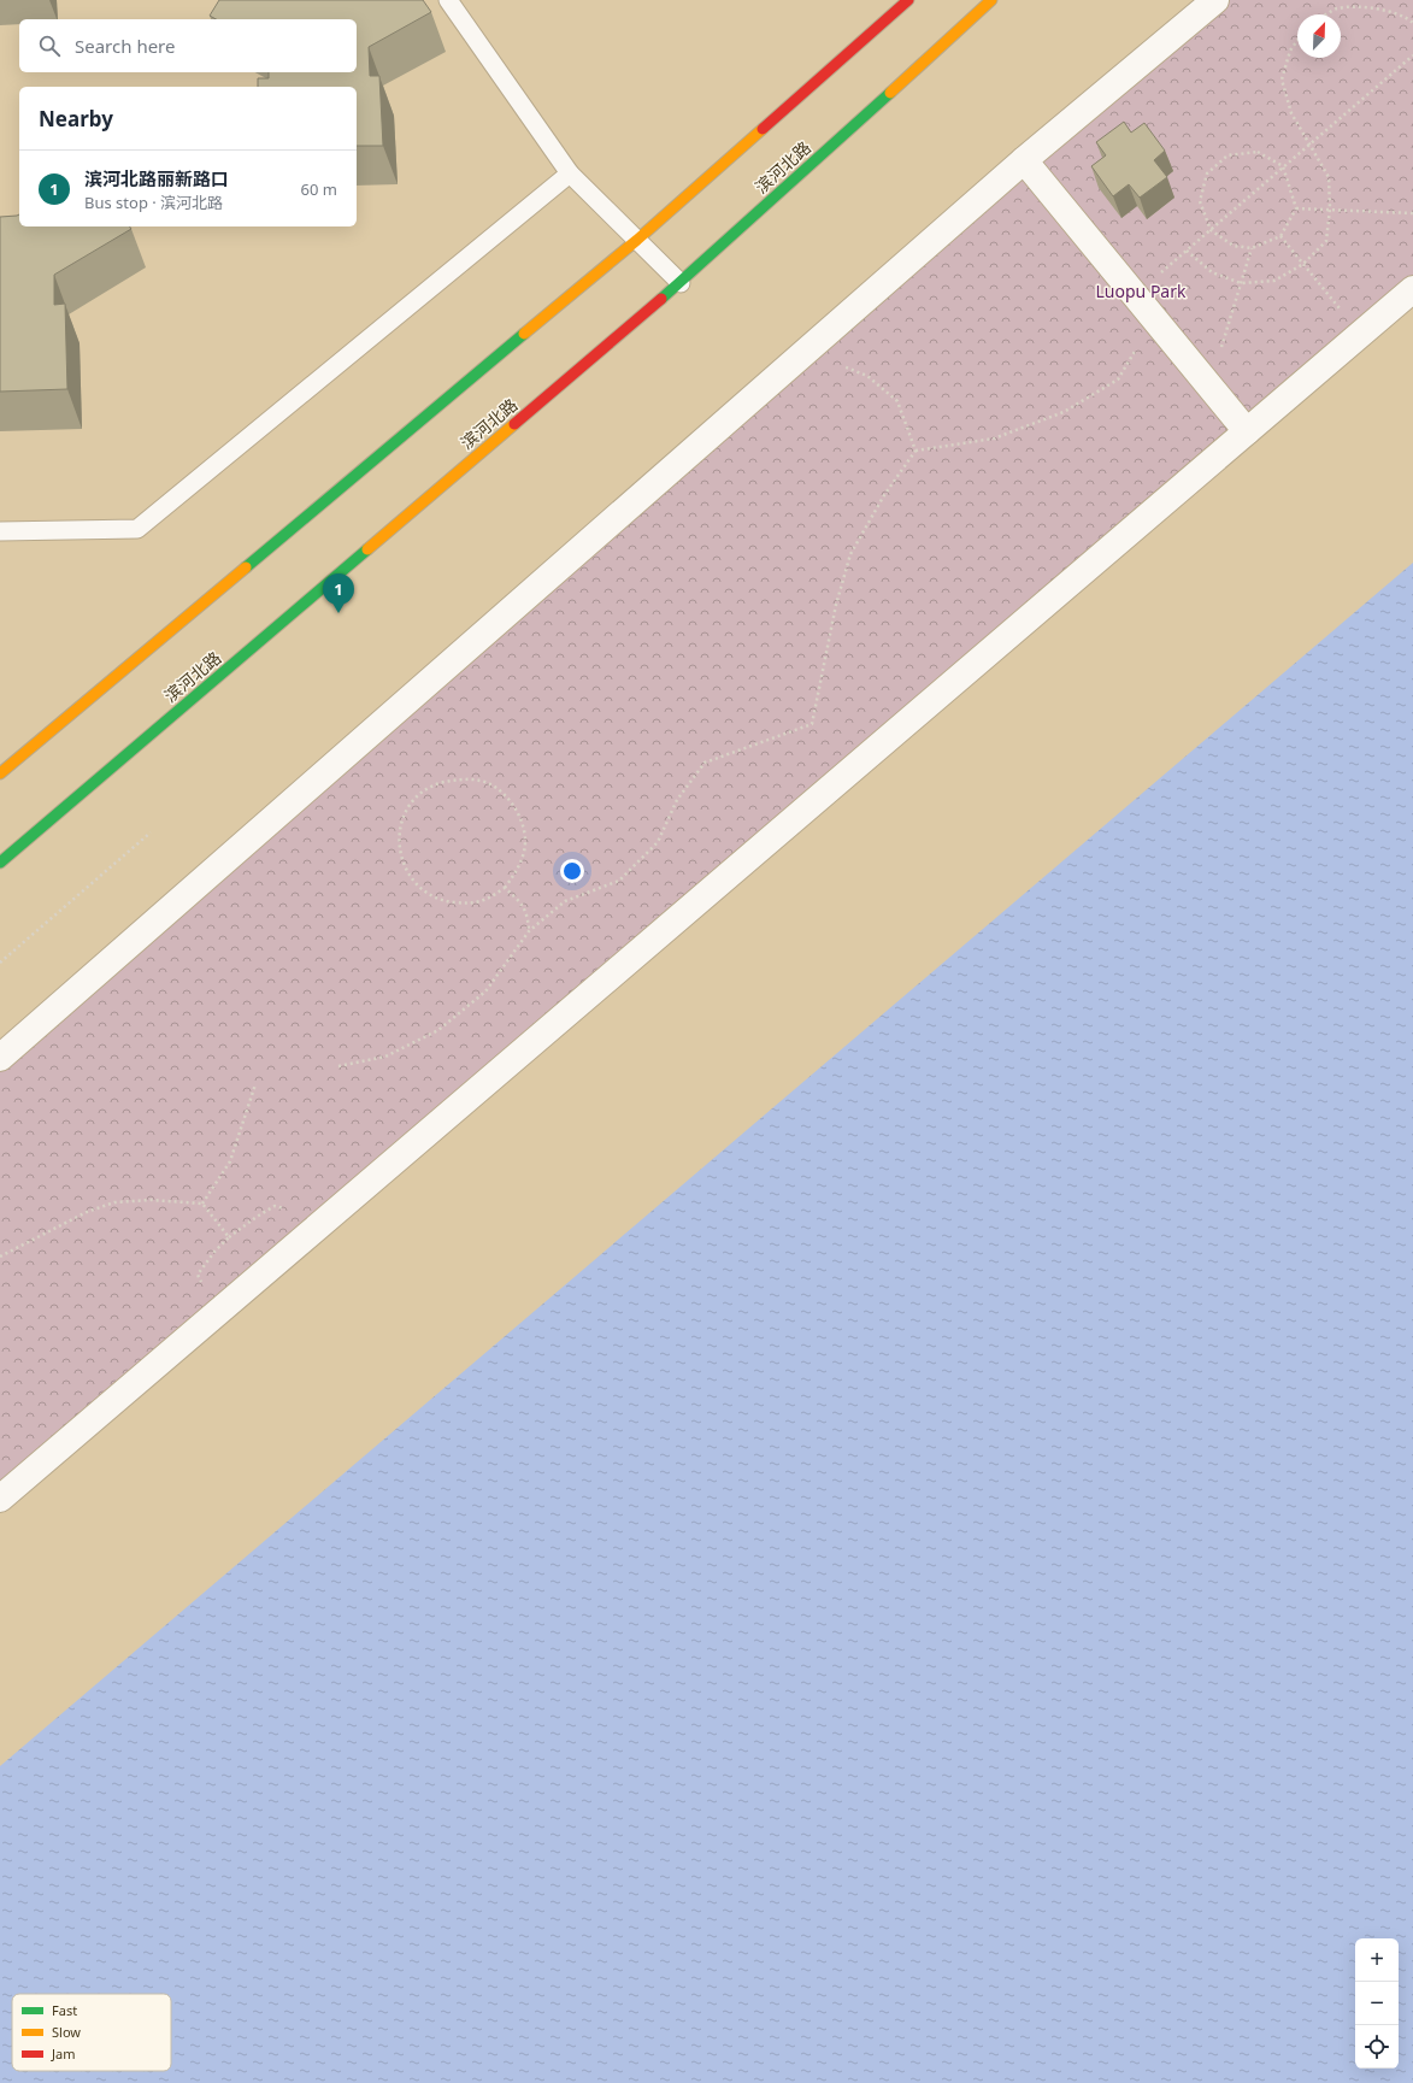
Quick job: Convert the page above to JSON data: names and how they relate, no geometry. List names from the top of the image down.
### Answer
{
  "streets": {
    "main road": ["滨河北路"]
  },
  "parks": ["Luopu Park"],
  "legend": ["Fast", "Slow", "Jam"],
  "north": "top right",
  "page": {
    "search": "Search here",
    "heading": "Nearby",
    "list": [
      {
        "mark": "1",
        "name": "滨河北路丽新路口",
        "note": "Bus stop · 滨河北路",
        "value": "60 m"
      }
    ],
    "pins": "1",
    "map_buttons": ["+", "−"]
  }
}
